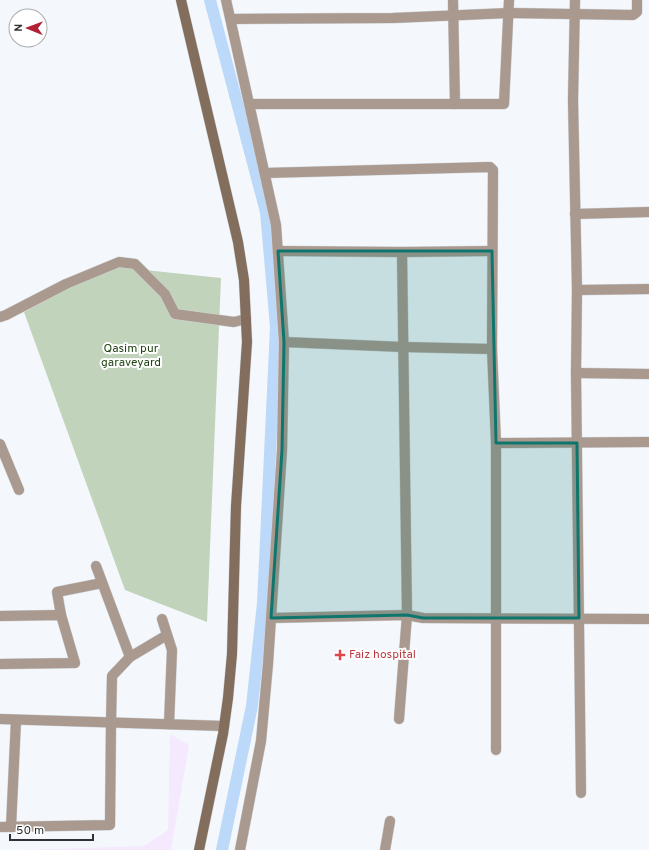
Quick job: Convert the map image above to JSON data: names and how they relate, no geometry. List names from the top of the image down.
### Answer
{
  "parks": ["Qasim pur garaveyard"],
  "places": {
    "health": ["Faiz hospital"]
  },
  "scale_bar": "50 m",
  "north": "left"
}
